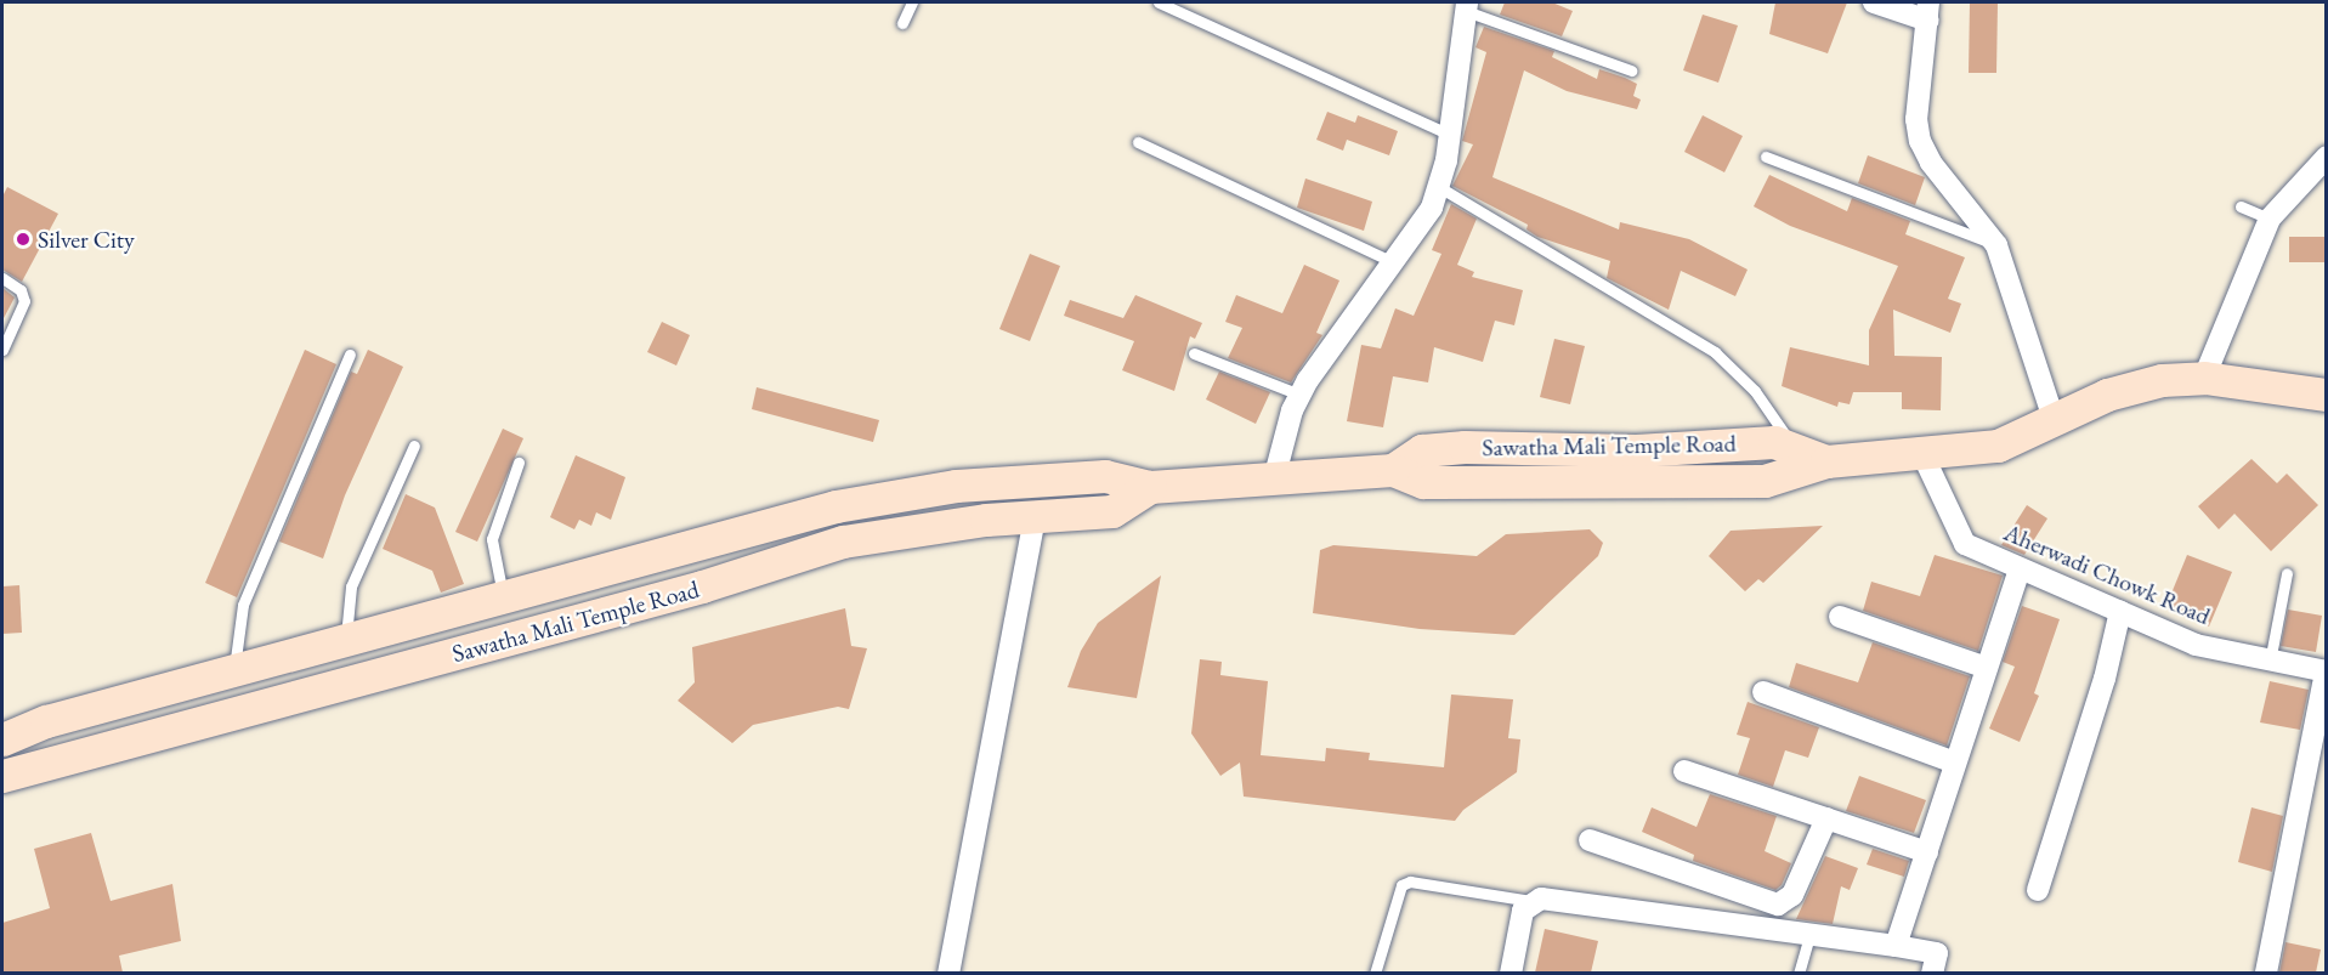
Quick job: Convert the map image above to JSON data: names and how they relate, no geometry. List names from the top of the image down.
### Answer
{
  "streets": {
    "street": ["Sawatha Mali Temple Road", "Aherwadi Chowk Road"]
  },
  "crossings": [
    ["Sawatha Mali Temple Road", "Aherwadi Chowk Road"]
  ],
  "places": ["Silver City"]
}
